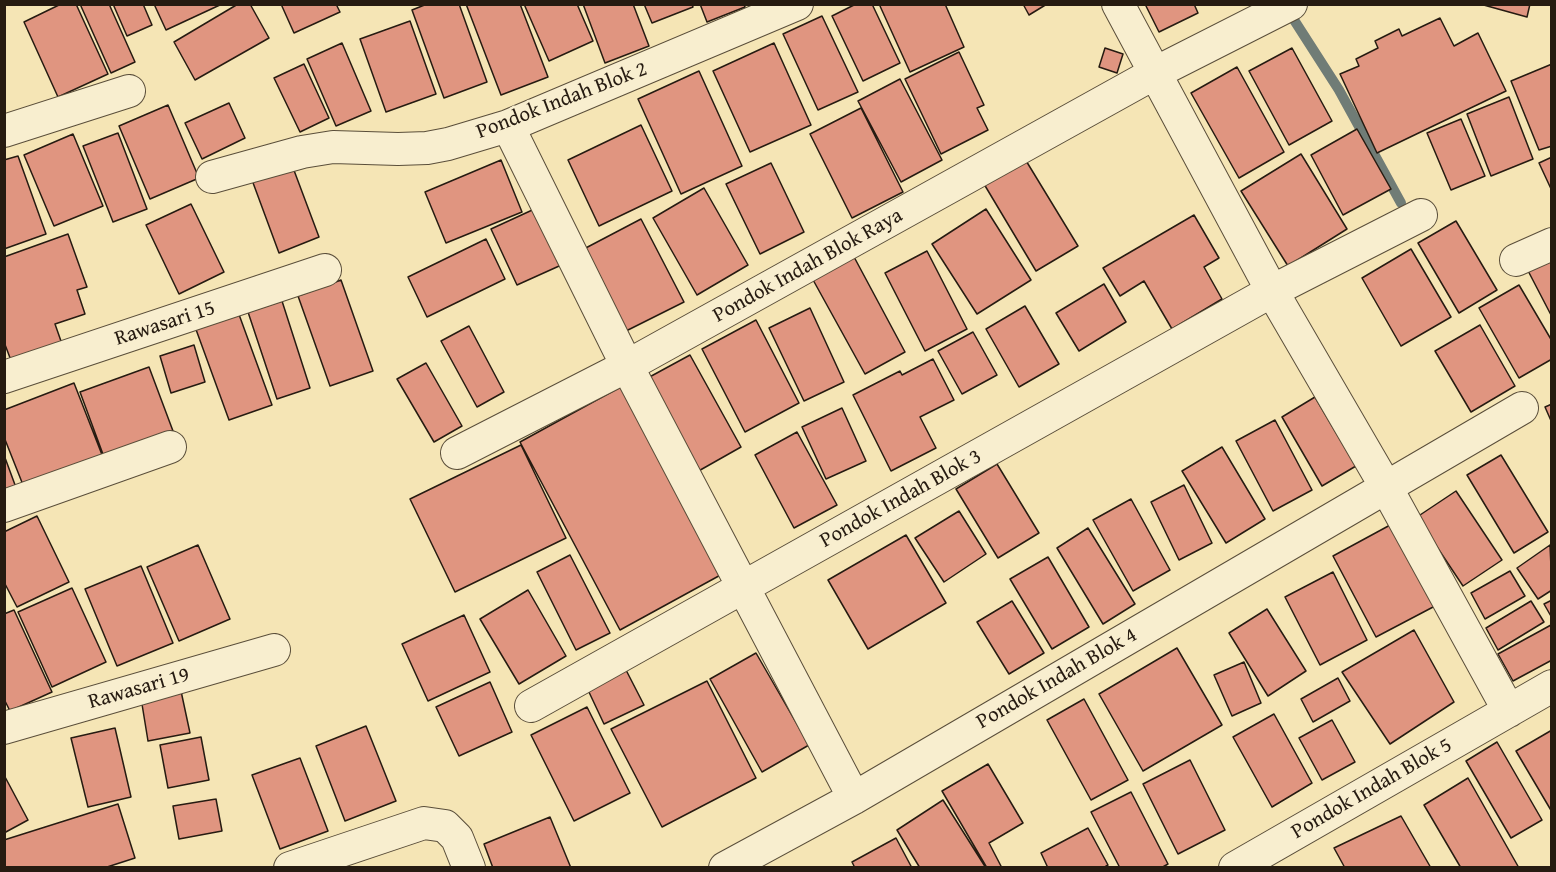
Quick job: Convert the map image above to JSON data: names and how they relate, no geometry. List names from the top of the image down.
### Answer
{
  "streets": {
    "street": [
      "Pondok Indah Blok 2",
      "Pondok Indah Blok Raya",
      "Rawasari 15",
      "Pondok Indah Blok 3",
      "Pondok Indah Blok 4",
      "Rawasari 19",
      "Pondok Indah Blok 5"
    ]
  }
}
